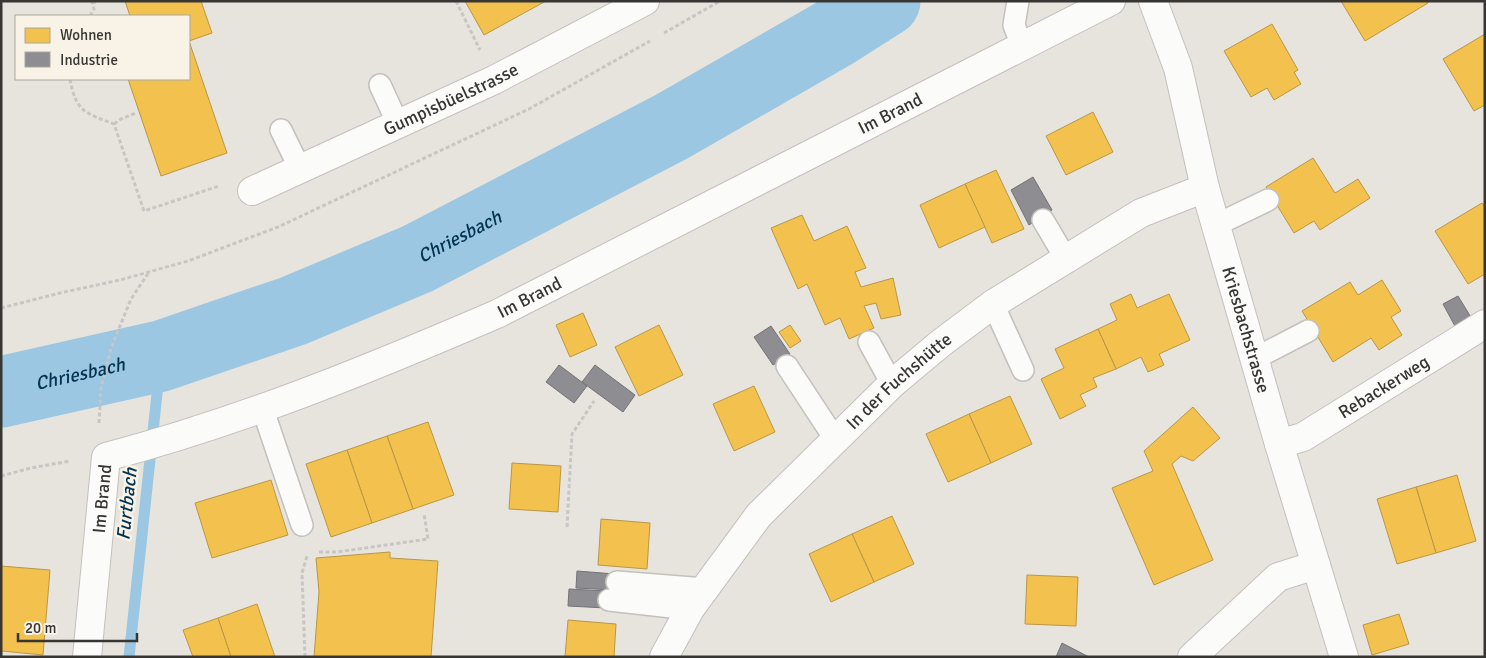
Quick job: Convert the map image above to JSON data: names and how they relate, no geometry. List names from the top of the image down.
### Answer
{
  "streets": {
    "street": [
      "Gumpisbüelstrasse",
      "Im Brand",
      "Kriesbachstrasse",
      "In der Fuchshütte",
      "Rebackerweg"
    ]
  },
  "crossings": [
    ["Kriesbachstrasse", "In der Fuchshütte"],
    ["Kriesbachstrasse", "Rebackerweg"]
  ],
  "water": ["Chriesbach", "Furtbach"],
  "legend": ["Wohnen", "Industrie"],
  "scale_bar": "20 m"
}
